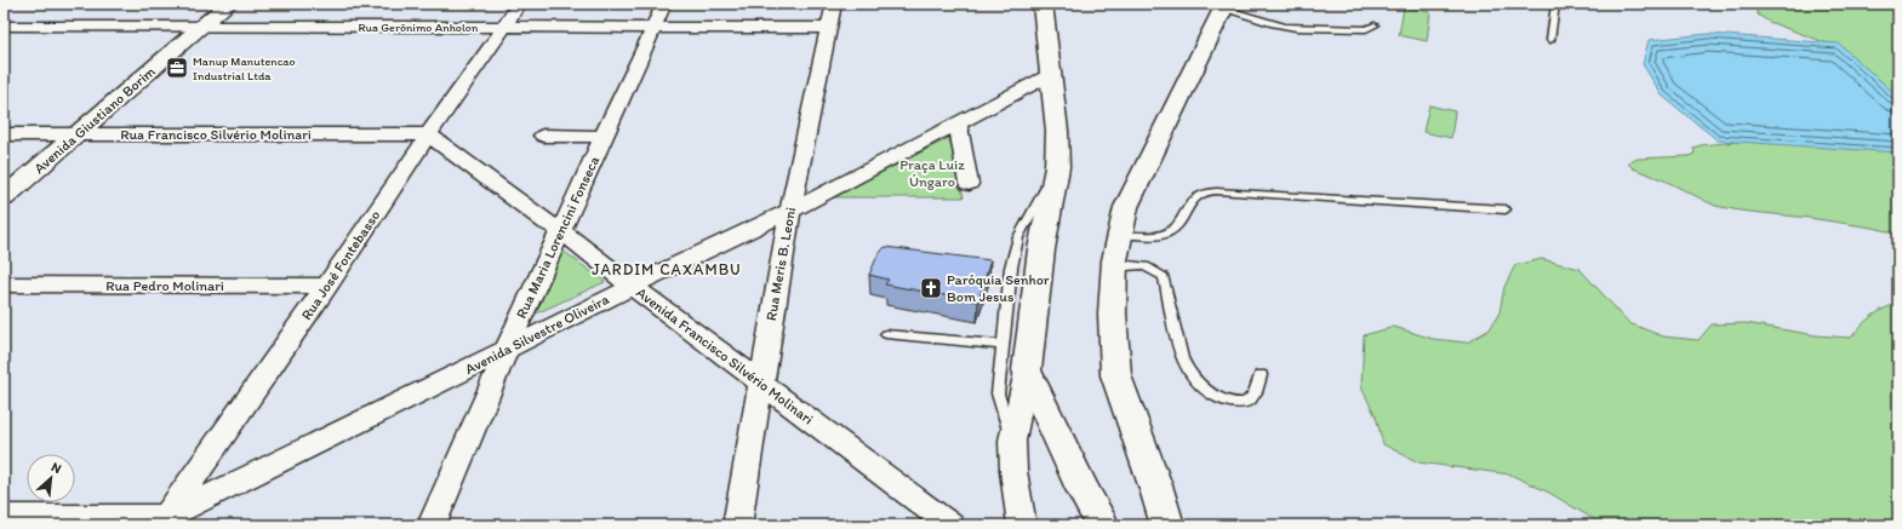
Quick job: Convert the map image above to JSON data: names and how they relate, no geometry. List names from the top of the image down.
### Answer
{
  "streets": {
    "main road": ["Avenida Giustiano Borim"],
    "street": [
      "Rua Gerônimo Anholon",
      "Rua Francisco Silvério Molinari",
      "Rua Maria Lorencini Fonseca",
      "Rua Meris B. Leoni",
      "Rua José Fontebasso",
      "Rua Pedro Molinari",
      "Avenida Silvestre Oliveira",
      "Avenida Francisco Silvério Molinari"
    ]
  },
  "crossings": [
    ["Rua Gerônimo Anholon", "Avenida Giustiano Borim"],
    ["Rua Gerônimo Anholon", "Rua Maria Lorencini Fonseca"],
    ["Rua Gerônimo Anholon", "Rua Meris B. Leoni"],
    ["Rua Gerônimo Anholon", "Rua José Fontebasso"],
    ["Avenida Giustiano Borim", "Rua Francisco Silvério Molinari"],
    ["Rua Francisco Silvério Molinari", "Rua José Fontebasso"],
    ["Rua Francisco Silvério Molinari", "Avenida Francisco Silvério Molinari"],
    ["Rua Maria Lorencini Fonseca", "Avenida Silvestre Oliveira"],
    ["Rua Maria Lorencini Fonseca", "Avenida Francisco Silvério Molinari"],
    ["Rua Meris B. Leoni", "Avenida Silvestre Oliveira"],
    ["Rua Meris B. Leoni", "Avenida Francisco Silvério Molinari"],
    ["Rua José Fontebasso", "Rua Pedro Molinari"],
    ["Rua José Fontebasso", "Avenida Silvestre Oliveira"],
    ["Rua José Fontebasso", "Avenida Francisco Silvério Molinari"],
    ["Avenida Silvestre Oliveira", "Avenida Francisco Silvério Molinari"]
  ],
  "districts": ["JARDIM CAXAMBU"],
  "parks": ["Praça Luiz Úngaro"],
  "places": {
    "office": ["Manup Manutencao Industrial Ltda"],
    "church": ["Paróquia Senhor Bom Jesus"]
  },
  "north": "top right"
}
